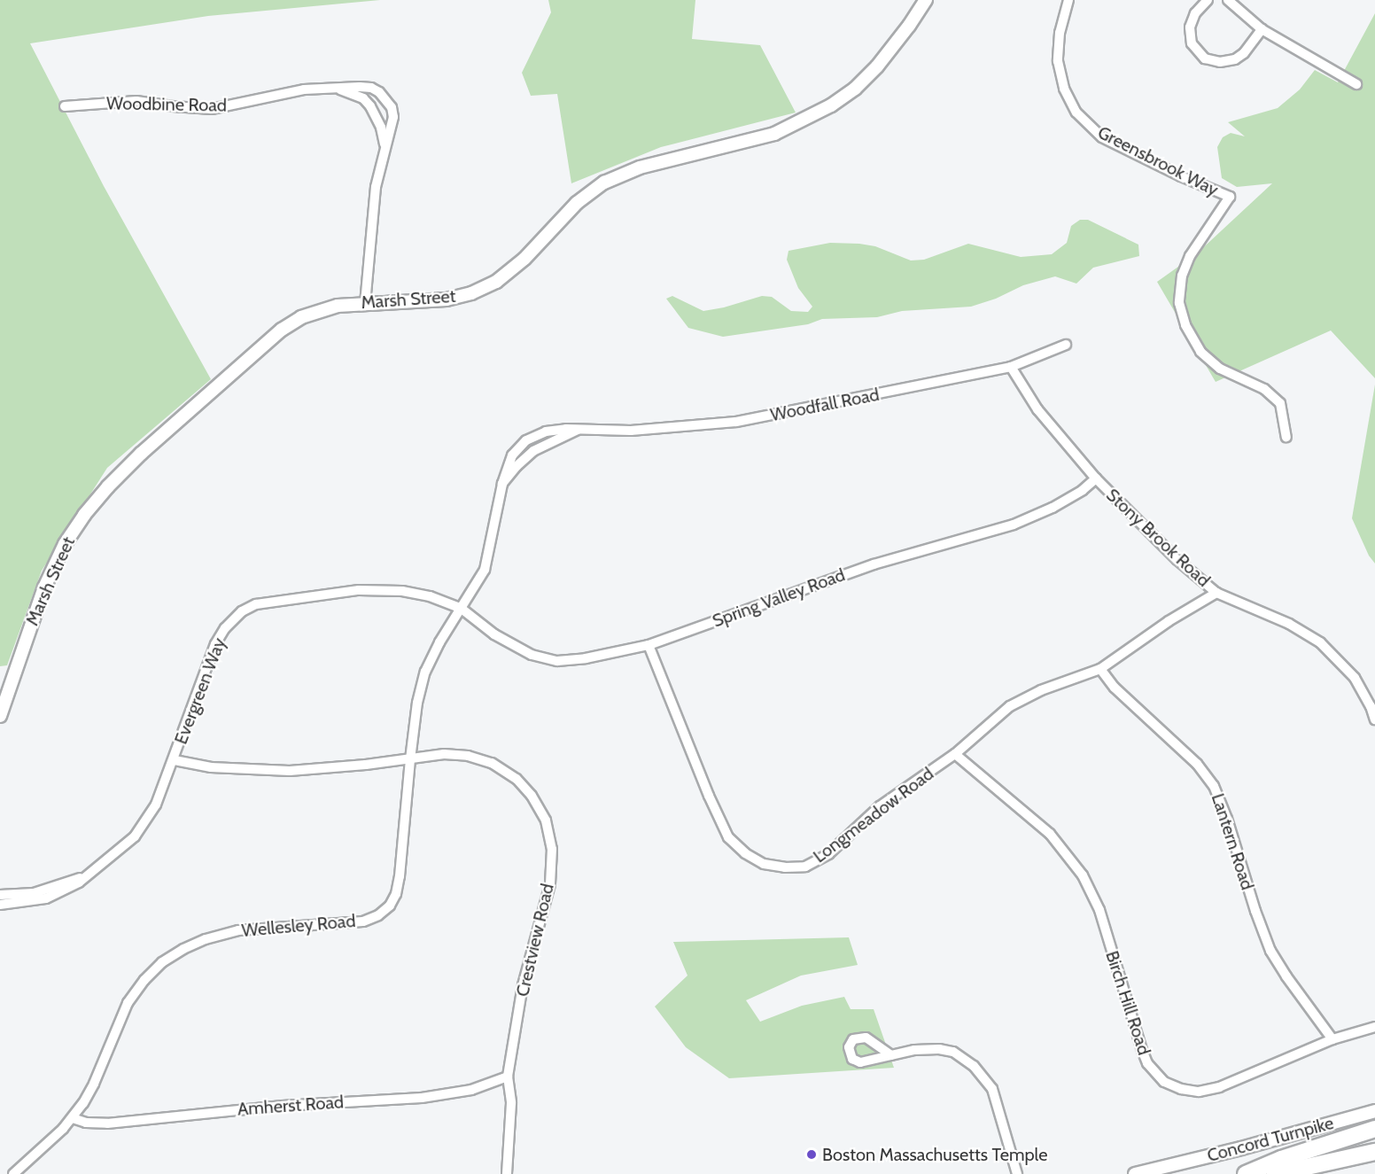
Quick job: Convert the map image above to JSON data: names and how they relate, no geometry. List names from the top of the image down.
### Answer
{
  "streets": {
    "highway": ["Concord Turnpike"],
    "street": [
      "Woodbine Road",
      "Greensbrook Way",
      "Marsh Street",
      "Woodfall Road",
      "Stony Brook Road",
      "Spring Valley Road",
      "Evergreen Way",
      "Longmeadow Road",
      "Lantern Road",
      "Wellesley Road",
      "Crestview Road",
      "Birch Hill Road",
      "Amherst Road"
    ]
  },
  "crossings": [
    ["Woodbine Road", "Marsh Street"],
    ["Woodfall Road", "Stony Brook Road"],
    ["Woodfall Road", "Spring Valley Road"],
    ["Woodfall Road", "Evergreen Way"],
    ["Woodfall Road", "Wellesley Road"],
    ["Stony Brook Road", "Spring Valley Road"],
    ["Stony Brook Road", "Longmeadow Road"],
    ["Spring Valley Road", "Evergreen Way"],
    ["Spring Valley Road", "Longmeadow Road"],
    ["Spring Valley Road", "Wellesley Road"],
    ["Evergreen Way", "Wellesley Road"],
    ["Evergreen Way", "Crestview Road"],
    ["Longmeadow Road", "Lantern Road"],
    ["Longmeadow Road", "Birch Hill Road"],
    ["Lantern Road", "Birch Hill Road"],
    ["Wellesley Road", "Crestview Road"],
    ["Wellesley Road", "Amherst Road"],
    ["Crestview Road", "Amherst Road"]
  ],
  "places": ["Boston Massachusetts Temple"]
}
